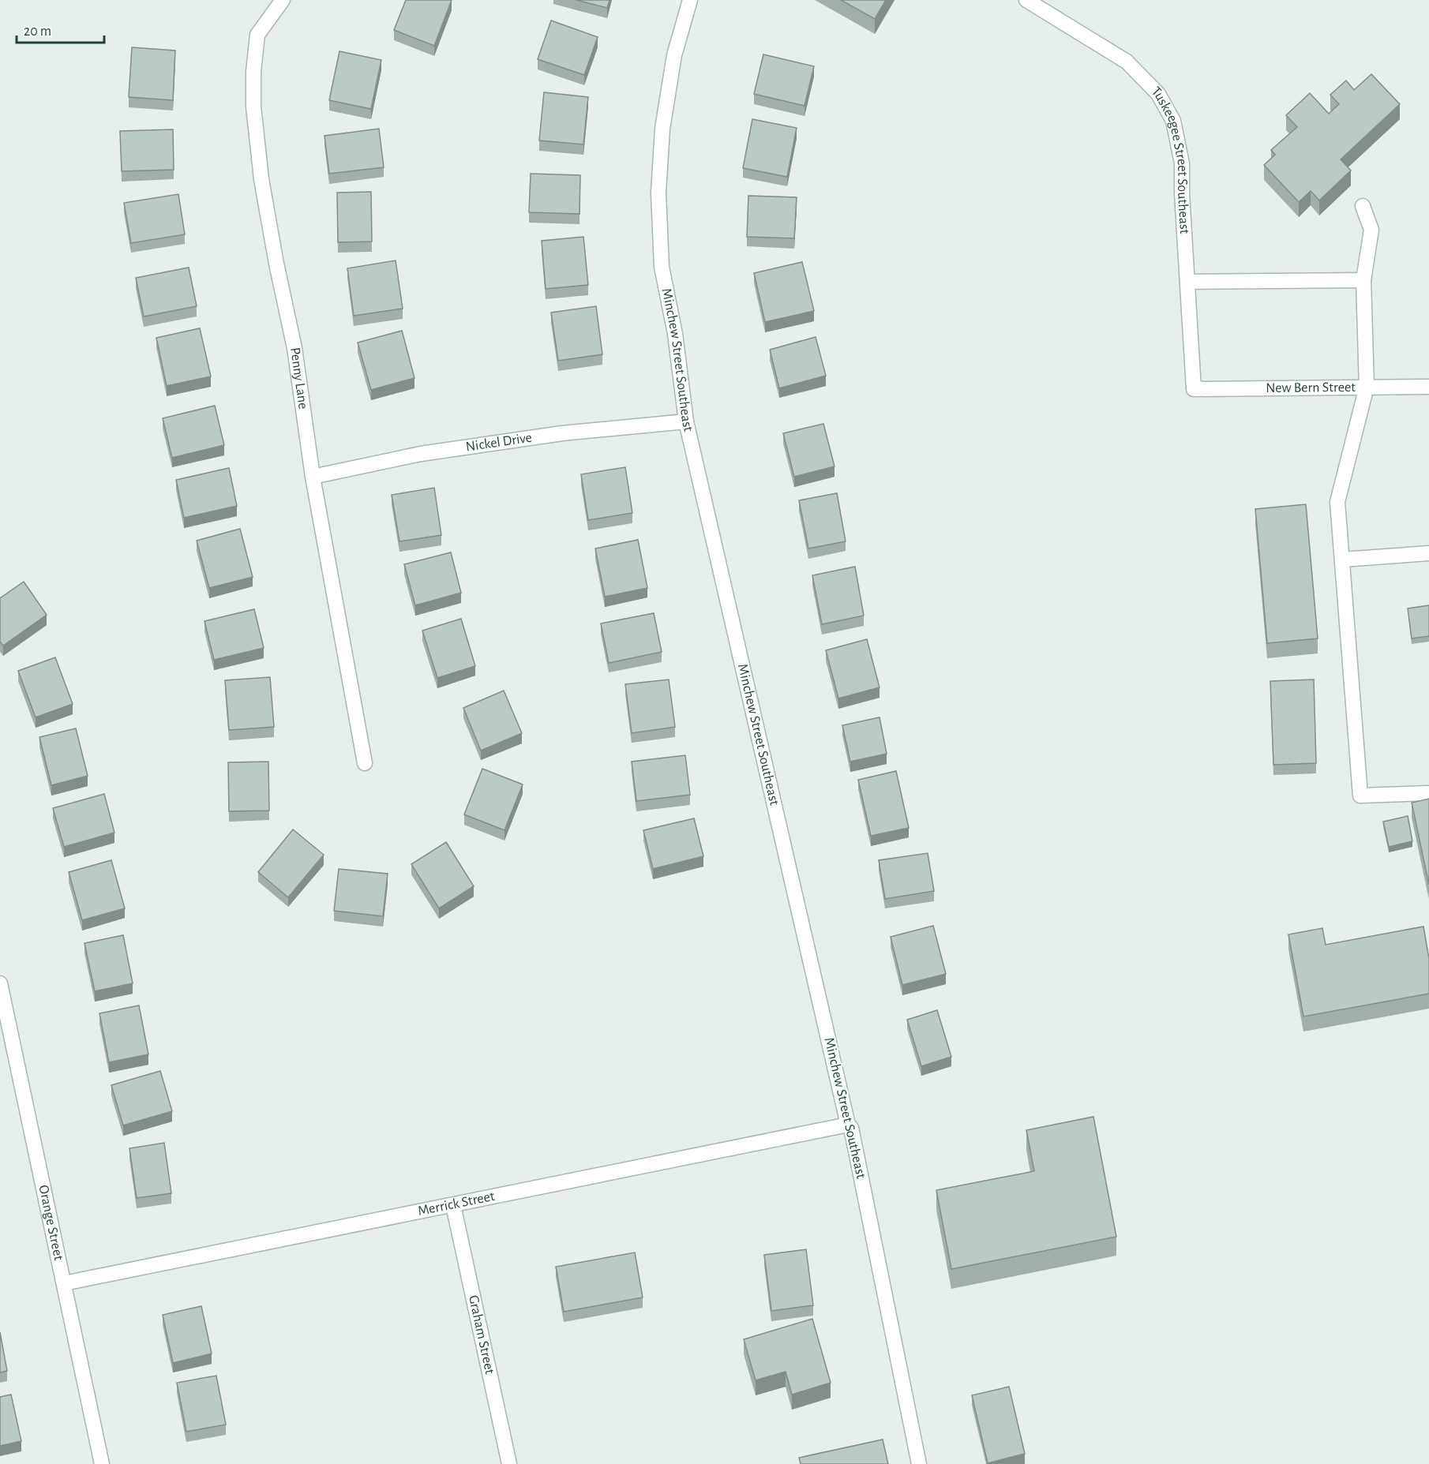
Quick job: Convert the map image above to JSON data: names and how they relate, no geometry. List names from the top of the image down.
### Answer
{
  "streets": {
    "street": [
      "Tuskeegee Street Southeast",
      "Minchew Street Southeast",
      "Penny Lane",
      "New Bern Street",
      "Nickel Drive",
      "Merrick Street",
      "Orange Street",
      "Graham Street"
    ]
  },
  "crossings": [
    ["Tuskeegee Street Southeast", "New Bern Street"],
    ["Minchew Street Southeast", "Nickel Drive"],
    ["Minchew Street Southeast", "Merrick Street"],
    ["Penny Lane", "Nickel Drive"],
    ["Merrick Street", "Orange Street"],
    ["Merrick Street", "Graham Street"]
  ],
  "scale_bar": "20 m"
}
